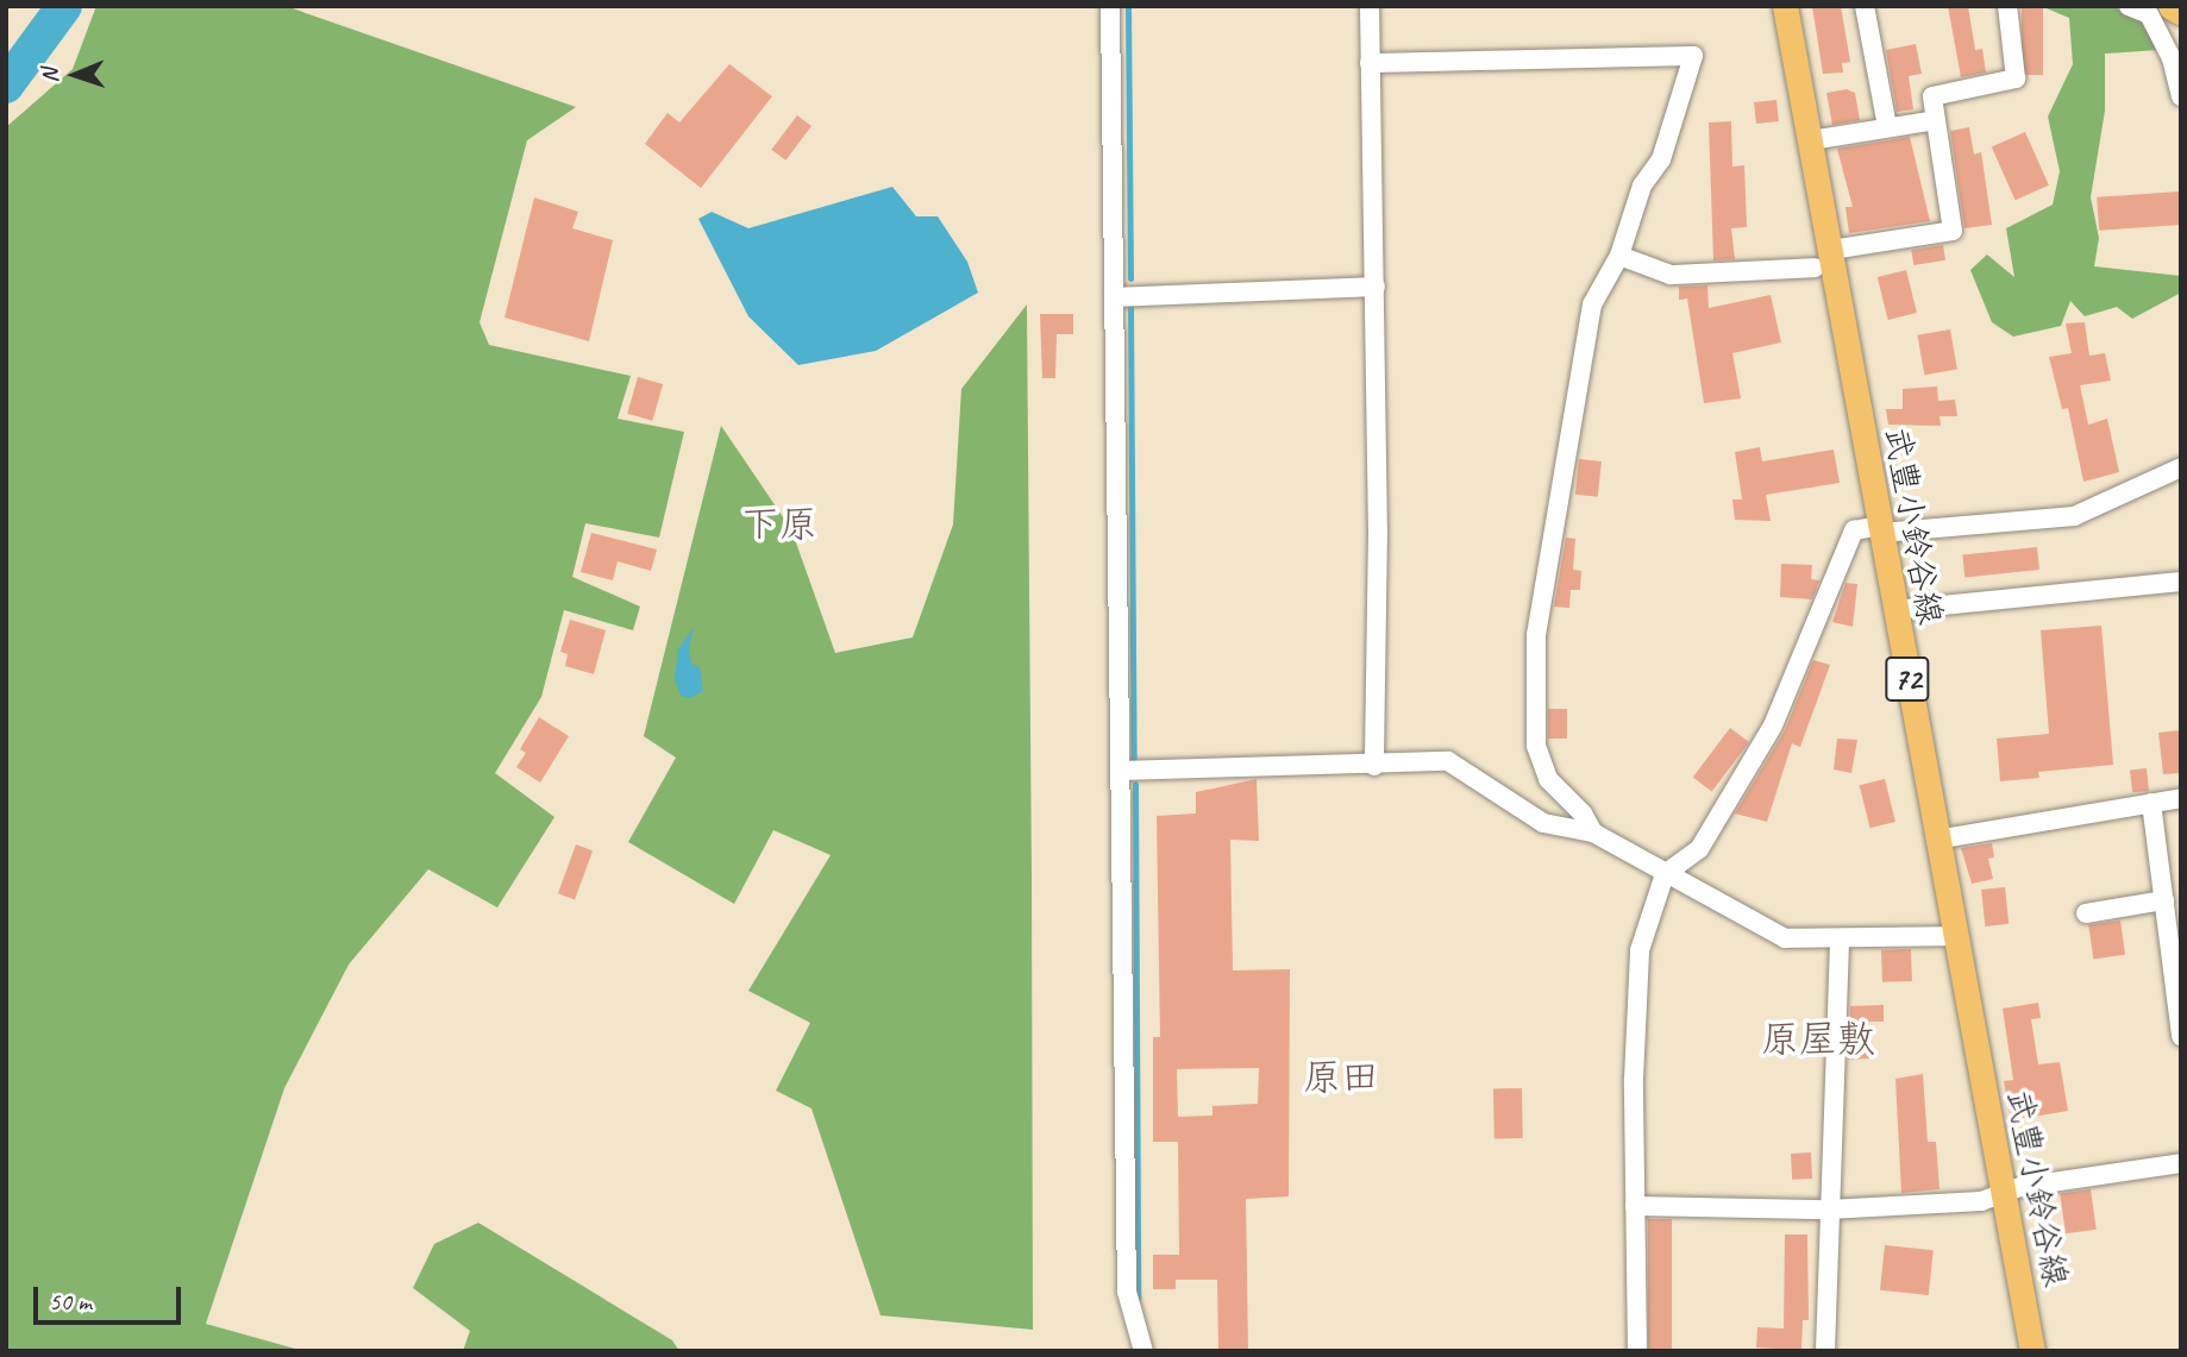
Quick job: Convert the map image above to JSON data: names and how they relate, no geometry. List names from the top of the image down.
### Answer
{
  "streets": {
    "main road": ["武豊小鈴谷線", "72"]
  },
  "districts": ["下原", "原屋敷", "原田"],
  "scale_bar": "50 m",
  "north": "left"
}
